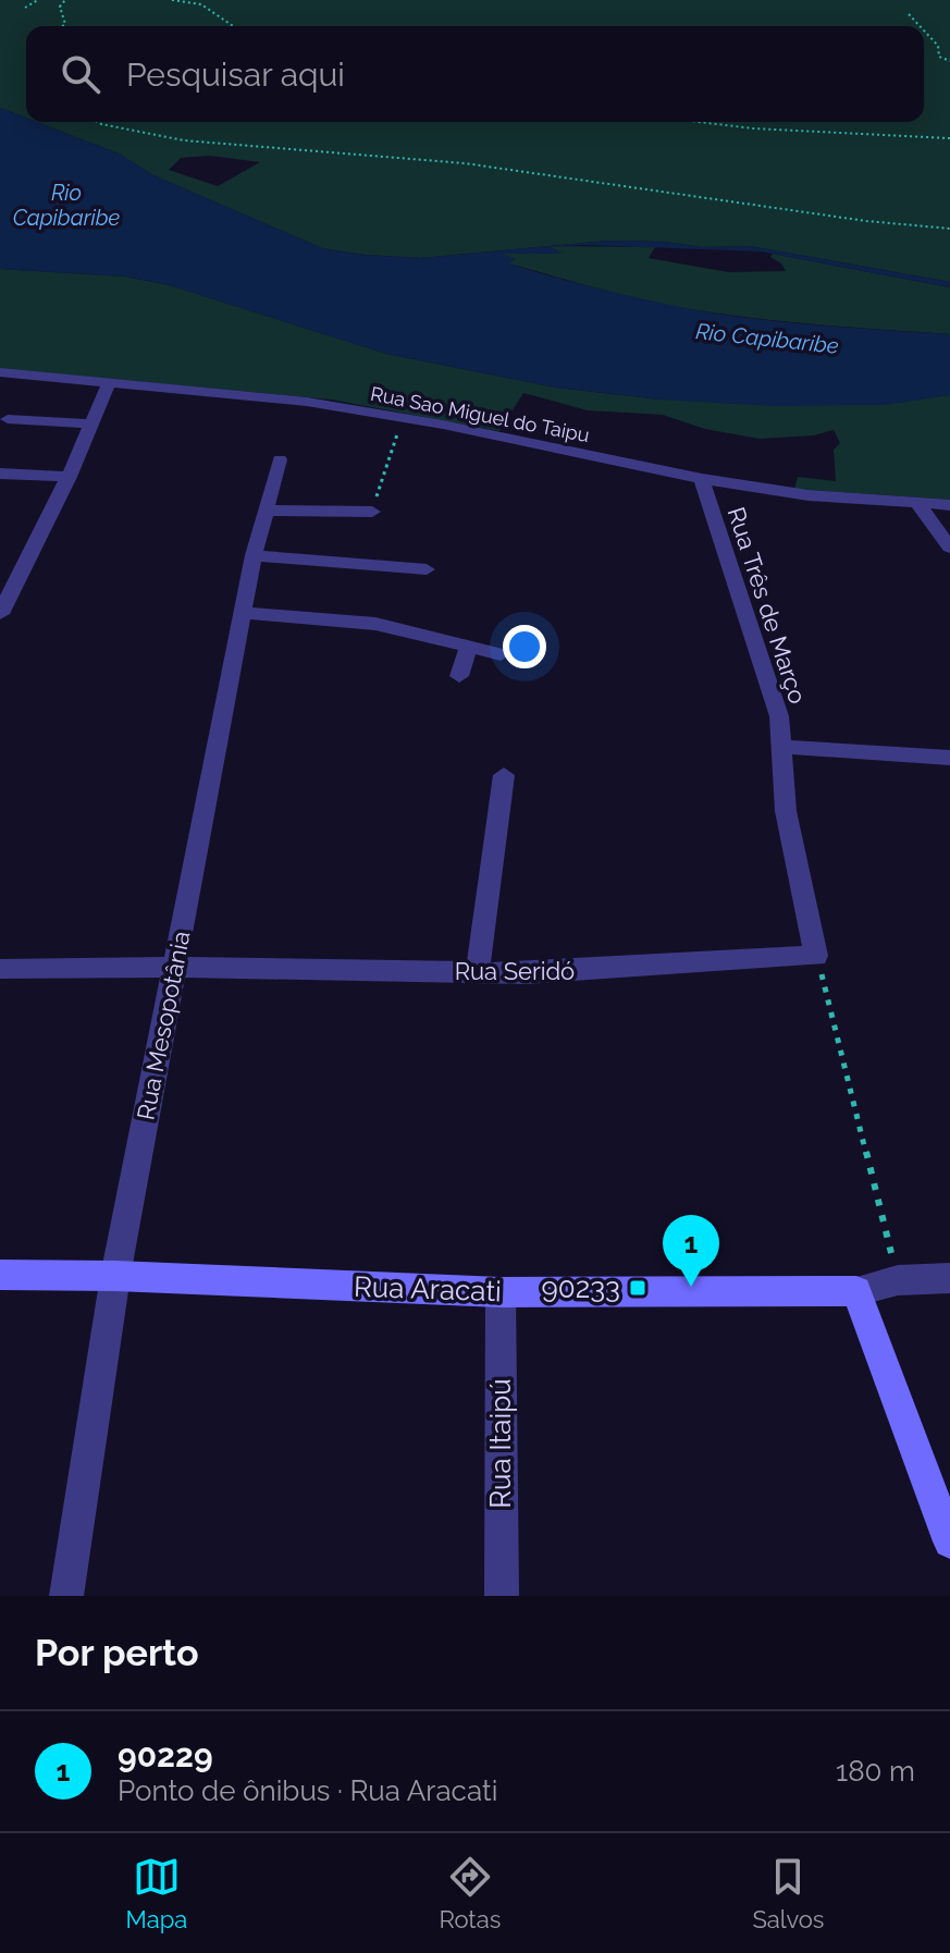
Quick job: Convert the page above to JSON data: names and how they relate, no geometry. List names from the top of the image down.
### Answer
{
  "streets": {
    "street": [
      "Rua Sao Miguel do Taipu",
      "Rua Três de Março",
      "Rua Seridó",
      "Rua Mesopotânia",
      "Rua Aracati",
      "Rua Itaipú"
    ]
  },
  "crossings": [
    ["Rua Sao Miguel do Taipu", "Rua Três de Março"],
    ["Rua Seridó", "Rua Mesopotânia"],
    ["Rua Mesopotânia", "Rua Aracati"],
    ["Rua Aracati", "Rua Itaipú"]
  ],
  "water": ["Rio Capibaribe"],
  "places": {
    "transit": ["90233"]
  },
  "page": {
    "search": "Pesquisar aqui",
    "pins": "1",
    "heading": "Por perto",
    "list": [
      {
        "mark": "1",
        "name": "90229",
        "note": "Ponto de ônibus · Rua Aracati",
        "value": "180 m"
      }
    ],
    "nav": ["Mapa", "Rotas", "Salvos"]
  }
}
